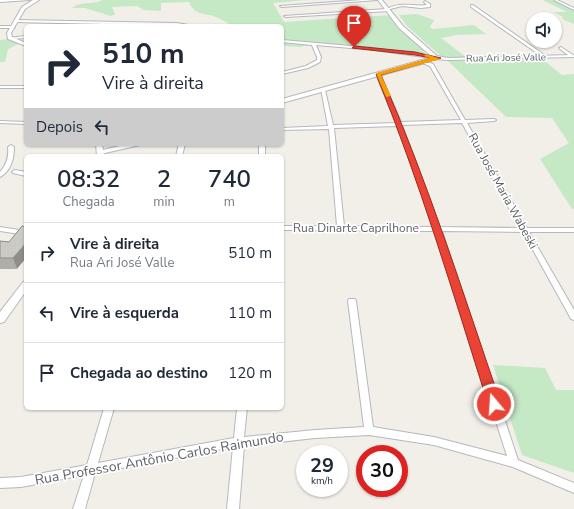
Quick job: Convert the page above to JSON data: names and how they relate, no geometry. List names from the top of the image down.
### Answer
{
  "streets": {
    "street": [
      "Rua Ari José Valle",
      "Rua José Maria Wabeski",
      "Rua Dinarte Caprilhone",
      "Rua Professor Antônio Carlos Raimundo"
    ]
  },
  "crossings": [
    ["Rua Ari José Valle", "Rua José Maria Wabeski"],
    ["Rua José Maria Wabeski", "Rua Dinarte Caprilhone"]
  ],
  "page": {
    "turn": ["510 m", "Vire à direita"],
    "then": "Depois",
    "eta": [
      "08:32",
      "Chegada",
      "2",
      "min",
      "740",
      "m"
    ],
    "list": [
      {
        "name": "Vire à direita",
        "note": "Rua Ari José Valle",
        "value": "510 m"
      },
      {
        "name": "Vire à esquerda",
        "value": "110 m"
      },
      {
        "name": "Chegada ao destino",
        "value": "120 m"
      }
    ],
    "speed": "29 km/h",
    "limit": "30"
  }
}
